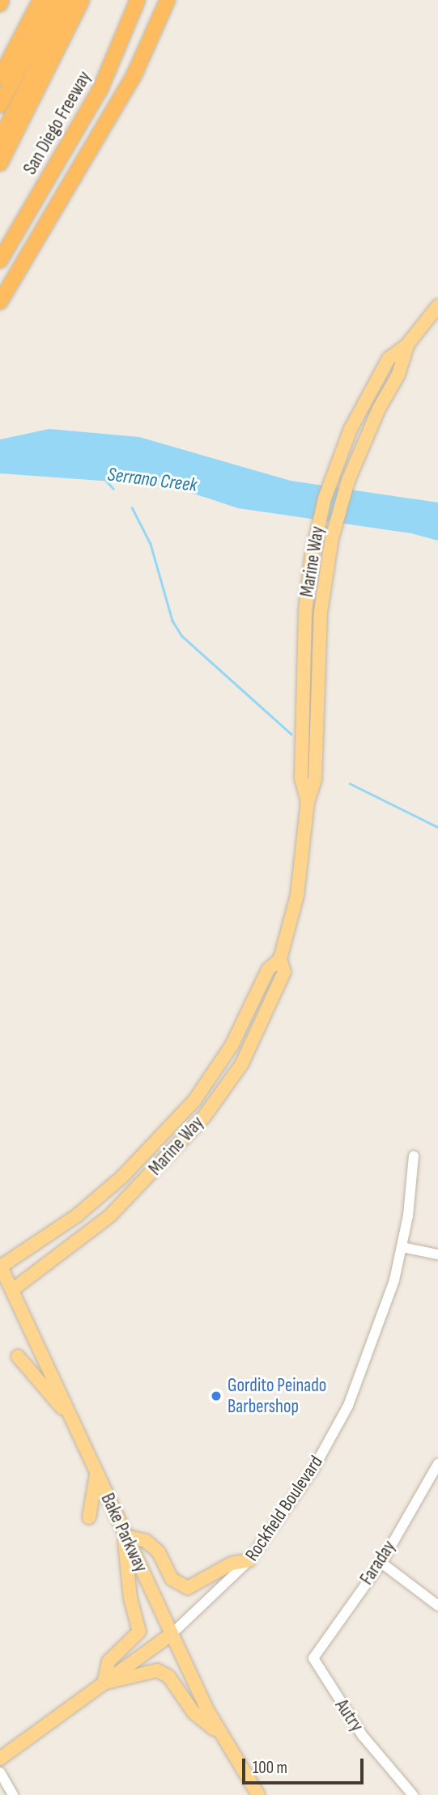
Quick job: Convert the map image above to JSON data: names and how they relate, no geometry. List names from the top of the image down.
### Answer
{
  "streets": {
    "highway": ["San Diego Freeway"],
    "main road": ["Marine Way", "Rockfield Boulevard", "Bake Parkway"],
    "street": ["Faraday", "Autry"]
  },
  "crossings": [
    ["Marine Way", "Bake Parkway"],
    ["Rockfield Boulevard", "Bake Parkway"],
    ["Faraday", "Autry"]
  ],
  "water": ["Serrano Creek"],
  "places": ["Gordito Peinado Barbershop"],
  "scale_bar": "100 m"
}
